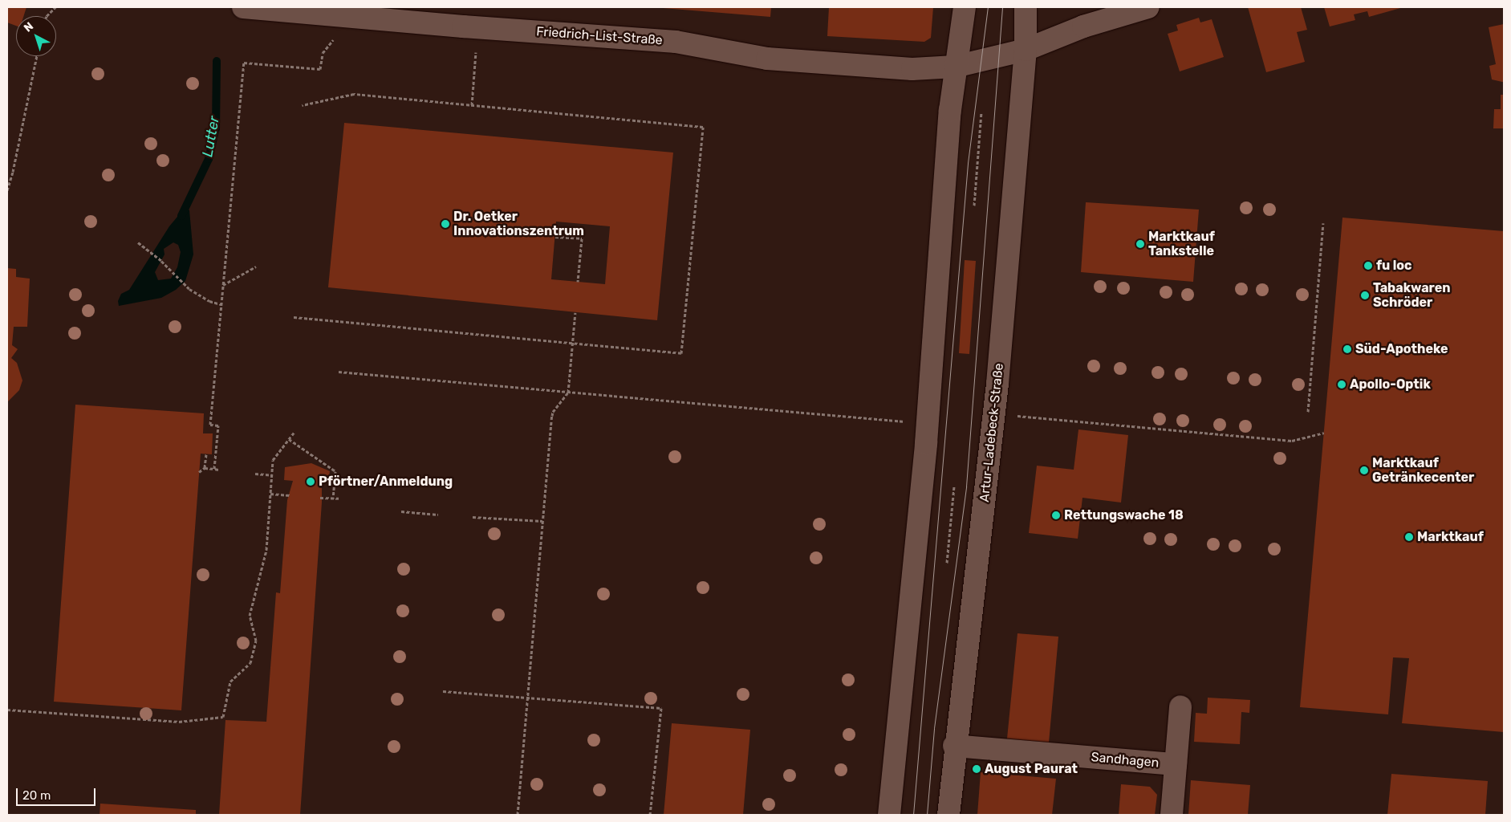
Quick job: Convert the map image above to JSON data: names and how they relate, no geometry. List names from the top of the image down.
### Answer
{
  "streets": {
    "street": ["Friedrich-List-Straße", "Artur-Ladebeck-Straße", "Sandhagen"]
  },
  "crossings": [
    ["Artur-Ladebeck-Straße", "Sandhagen"]
  ],
  "water": ["Lutter"],
  "places": [
    "Dr. Oetker Innovationszentrum",
    "Marktkauf Tankstelle",
    "fu loc",
    "Tabakwaren Schröder",
    "Süd-Apotheke",
    "Apollo-Optik",
    "Marktkauf Getränkecenter",
    "Pförtner/Anmeldung",
    "Rettungswache 18",
    "Marktkauf",
    "August Paurat"
  ],
  "scale_bar": "20 m",
  "north": "top left"
}
